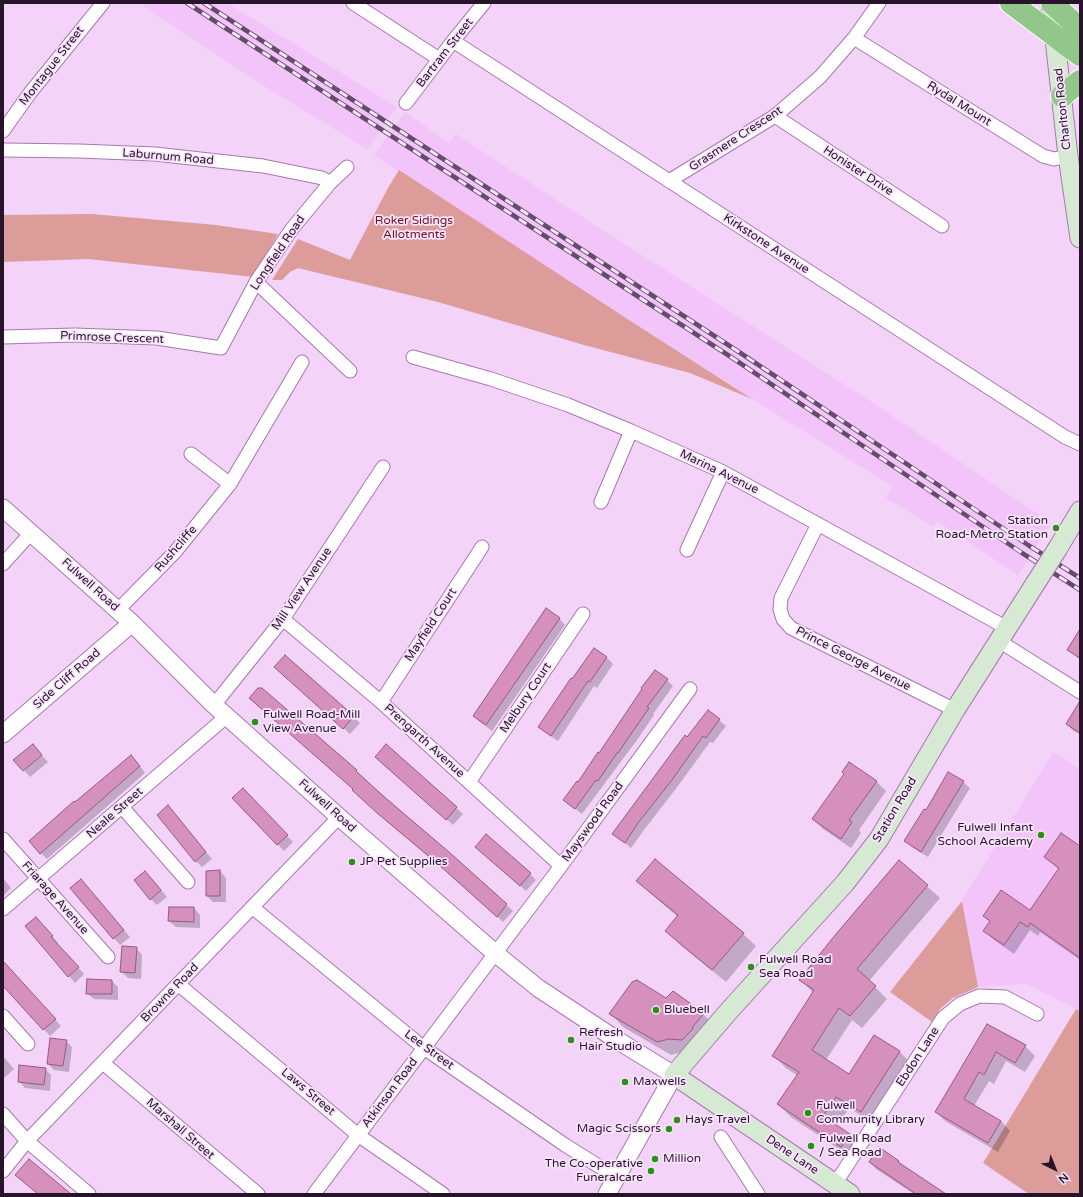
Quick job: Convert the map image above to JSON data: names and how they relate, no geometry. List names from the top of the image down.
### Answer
{
  "streets": {
    "main road": ["Charlton Road", "Station Road", "Dene Lane"],
    "street": [
      "Bartram Street",
      "Montague Street",
      "Rydal Mount",
      "Grasmere Crescent",
      "Laburnum Road",
      "Honister Drive",
      "Kirkstone Avenue",
      "Longfield Road",
      "Primrose Crescent",
      "Marina Avenue",
      "Rushcliffe",
      "Fulwell Road",
      "Mill View Avenue",
      "Mayfield Court",
      "Prince George Avenue",
      "Side Cliff Road",
      "Melbury Court",
      "Prengarth Avenue",
      "Neale Street",
      "Mayswood Road",
      "Friarage Avenue",
      "Browne Road",
      "Lee Street",
      "Ebdon Lane",
      "Laws Street",
      "Atkinson Road",
      "Marshall Street"
    ]
  },
  "crossings": [
    ["Bartram Street", "Kirkstone Avenue"],
    ["Rydal Mount", "Charlton Road"],
    ["Rydal Mount", "Grasmere Crescent"],
    ["Grasmere Crescent", "Honister Drive"],
    ["Grasmere Crescent", "Kirkstone Avenue"],
    ["Laburnum Road", "Longfield Road"],
    ["Longfield Road", "Primrose Crescent"],
    ["Marina Avenue", "Prince George Avenue"],
    ["Marina Avenue", "Station Road"],
    ["Rushcliffe", "Fulwell Road"],
    ["Fulwell Road", "Mill View Avenue"],
    ["Fulwell Road", "Side Cliff Road"],
    ["Fulwell Road", "Station Road"],
    ["Fulwell Road", "Neale Street"],
    ["Fulwell Road", "Mayswood Road"],
    ["Fulwell Road", "Browne Road"],
    ["Fulwell Road", "Atkinson Road"],
    ["Fulwell Road", "Dene Lane"],
    ["Mill View Avenue", "Prengarth Avenue"],
    ["Mayfield Court", "Prengarth Avenue"],
    ["Prince George Avenue", "Station Road"],
    ["Melbury Court", "Prengarth Avenue"],
    ["Prengarth Avenue", "Mayswood Road"],
    ["Station Road", "Dene Lane"],
    ["Neale Street", "Friarage Avenue"],
    ["Mayswood Road", "Atkinson Road"],
    ["Browne Road", "Lee Street"],
    ["Browne Road", "Laws Street"],
    ["Browne Road", "Marshall Street"],
    ["Lee Street", "Atkinson Road"],
    ["Ebdon Lane", "Dene Lane"],
    ["Laws Street", "Atkinson Road"]
  ],
  "parks": ["Roker Sidings Allotments"],
  "places": [
    "Station Road-Metro Station",
    "Fulwell Road-Mill View Avenue",
    "Fulwell Infant School Academy",
    "JP Pet Supplies",
    "Fulwell Road Sea Road",
    "Bluebell",
    "Refresh Hair Studio",
    "Maxwells",
    "Fulwell Community Library",
    "Hays Travel",
    "Magic Scissors",
    "Fulwell Road / Sea Road",
    "Million",
    "The Co-operative Funeralcare"
  ],
  "north": "bottom right"
}
